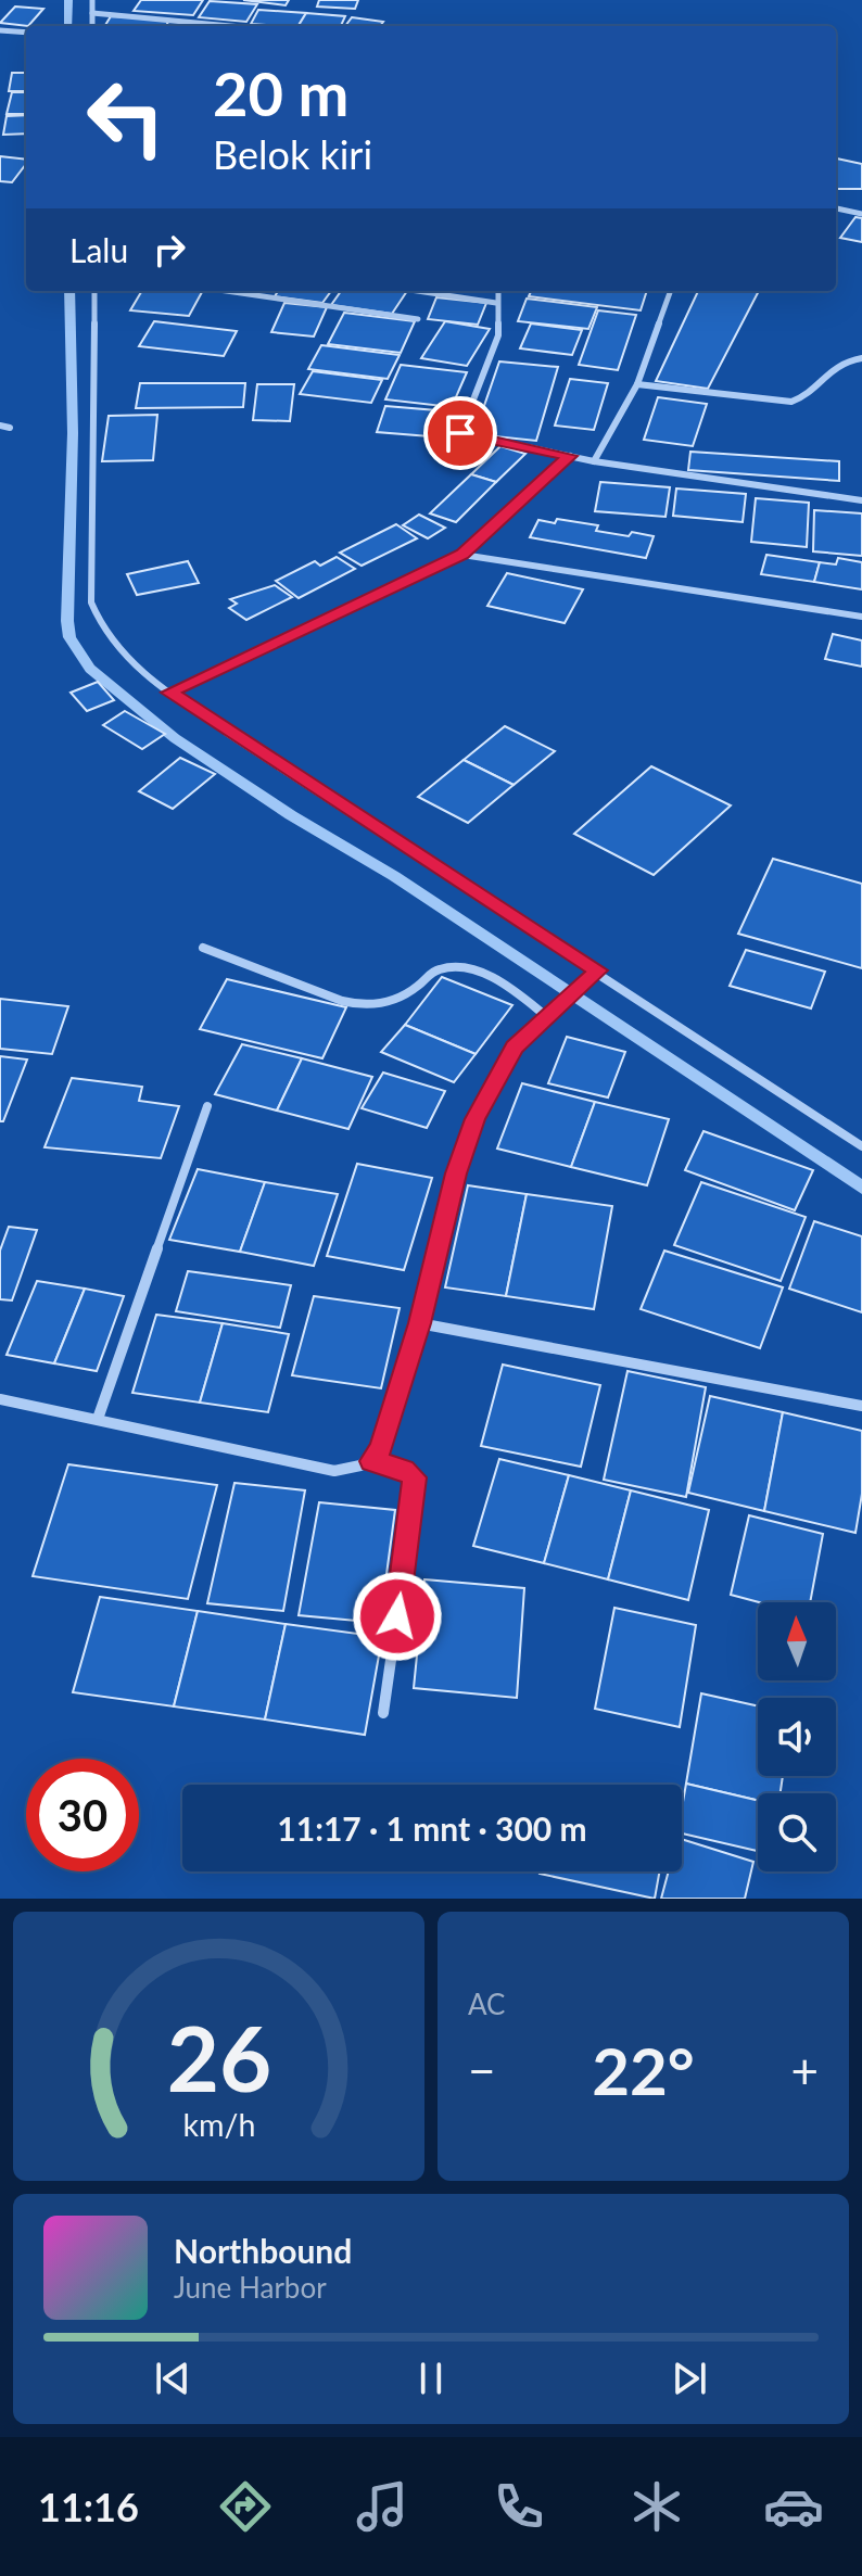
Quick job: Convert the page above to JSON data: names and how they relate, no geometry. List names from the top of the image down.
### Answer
{
  "north": "top",
  "page": {
    "turn": ["20 m", "Belok kiri"],
    "then": "Lalu",
    "limit": "30",
    "trip": "11:17 · 1 mnt · 300 m",
    "tile": "AC",
    "heat": ["−", "22°", "+"],
    "song": ["Northbound", "June Harbor"],
    "tabs": "11:16",
    "gauge": ["26", "km/h"]
  }
}
